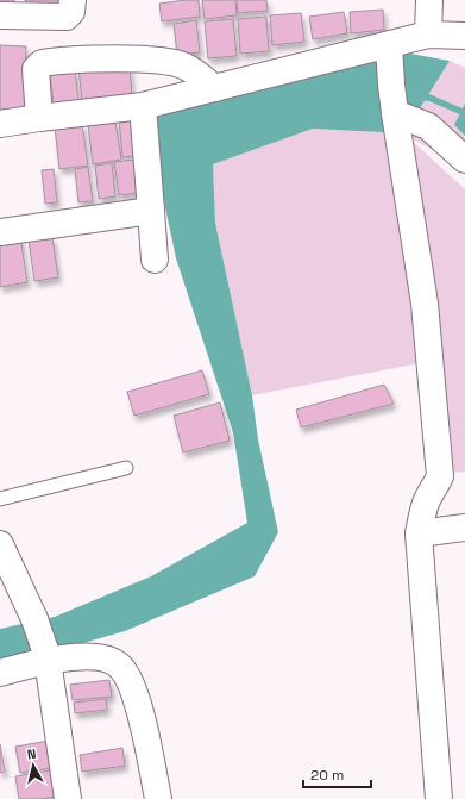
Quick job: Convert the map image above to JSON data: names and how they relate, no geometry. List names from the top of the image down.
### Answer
{
  "scale_bar": "20 m",
  "north": "top"
}
